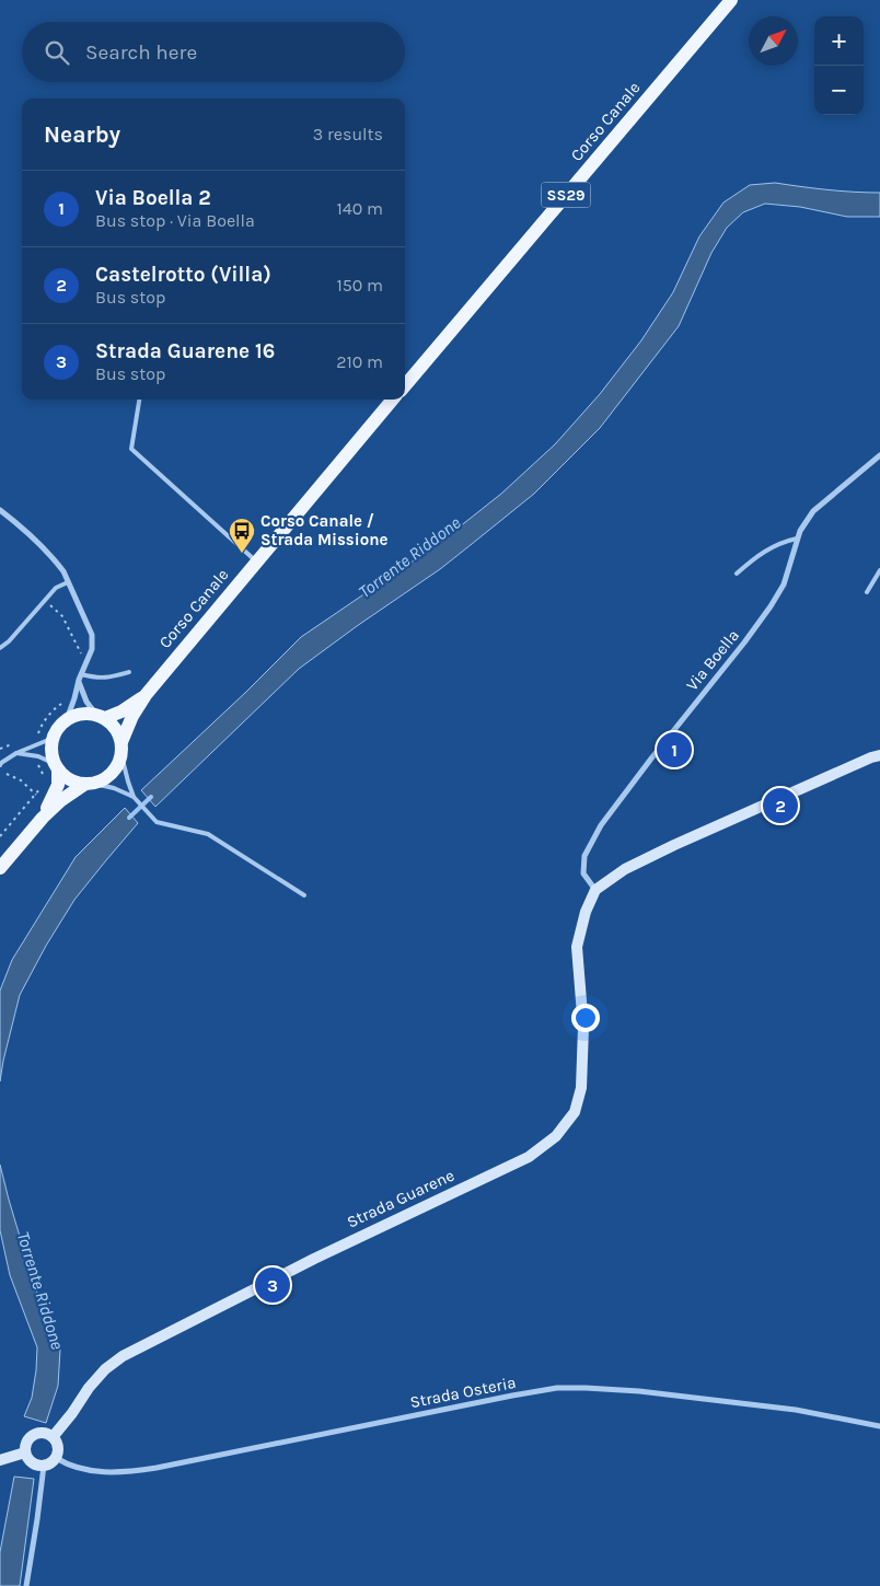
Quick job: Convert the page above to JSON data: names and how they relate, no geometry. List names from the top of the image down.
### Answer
{
  "streets": {
    "main road": ["Corso Canale", "SS29", "Strada Guarene"],
    "street": ["Via Boella", "Strada Osteria"]
  },
  "crossings": [
    ["Via Boella", "Strada Guarene"],
    ["Strada Guarene", "Strada Osteria"]
  ],
  "water": ["Torrente Riddone"],
  "places": {
    "bus stop": ["Corso Canale / Strada Missione"]
  },
  "north": "top right",
  "page": {
    "map_buttons": ["+", "−"],
    "search": "Search here",
    "heading": ["Nearby", "3 results"],
    "list": [
      {
        "mark": "1",
        "name": "Via Boella 2",
        "note": "Bus stop · Via Boella",
        "value": "140 m"
      },
      {
        "mark": "2",
        "name": "Castelrotto (Villa)",
        "note": "Bus stop",
        "value": "150 m"
      },
      {
        "mark": "3",
        "name": "Strada Guarene 16",
        "note": "Bus stop",
        "value": "210 m"
      }
    ],
    "pins": ["1", "2", "3"]
  }
}
